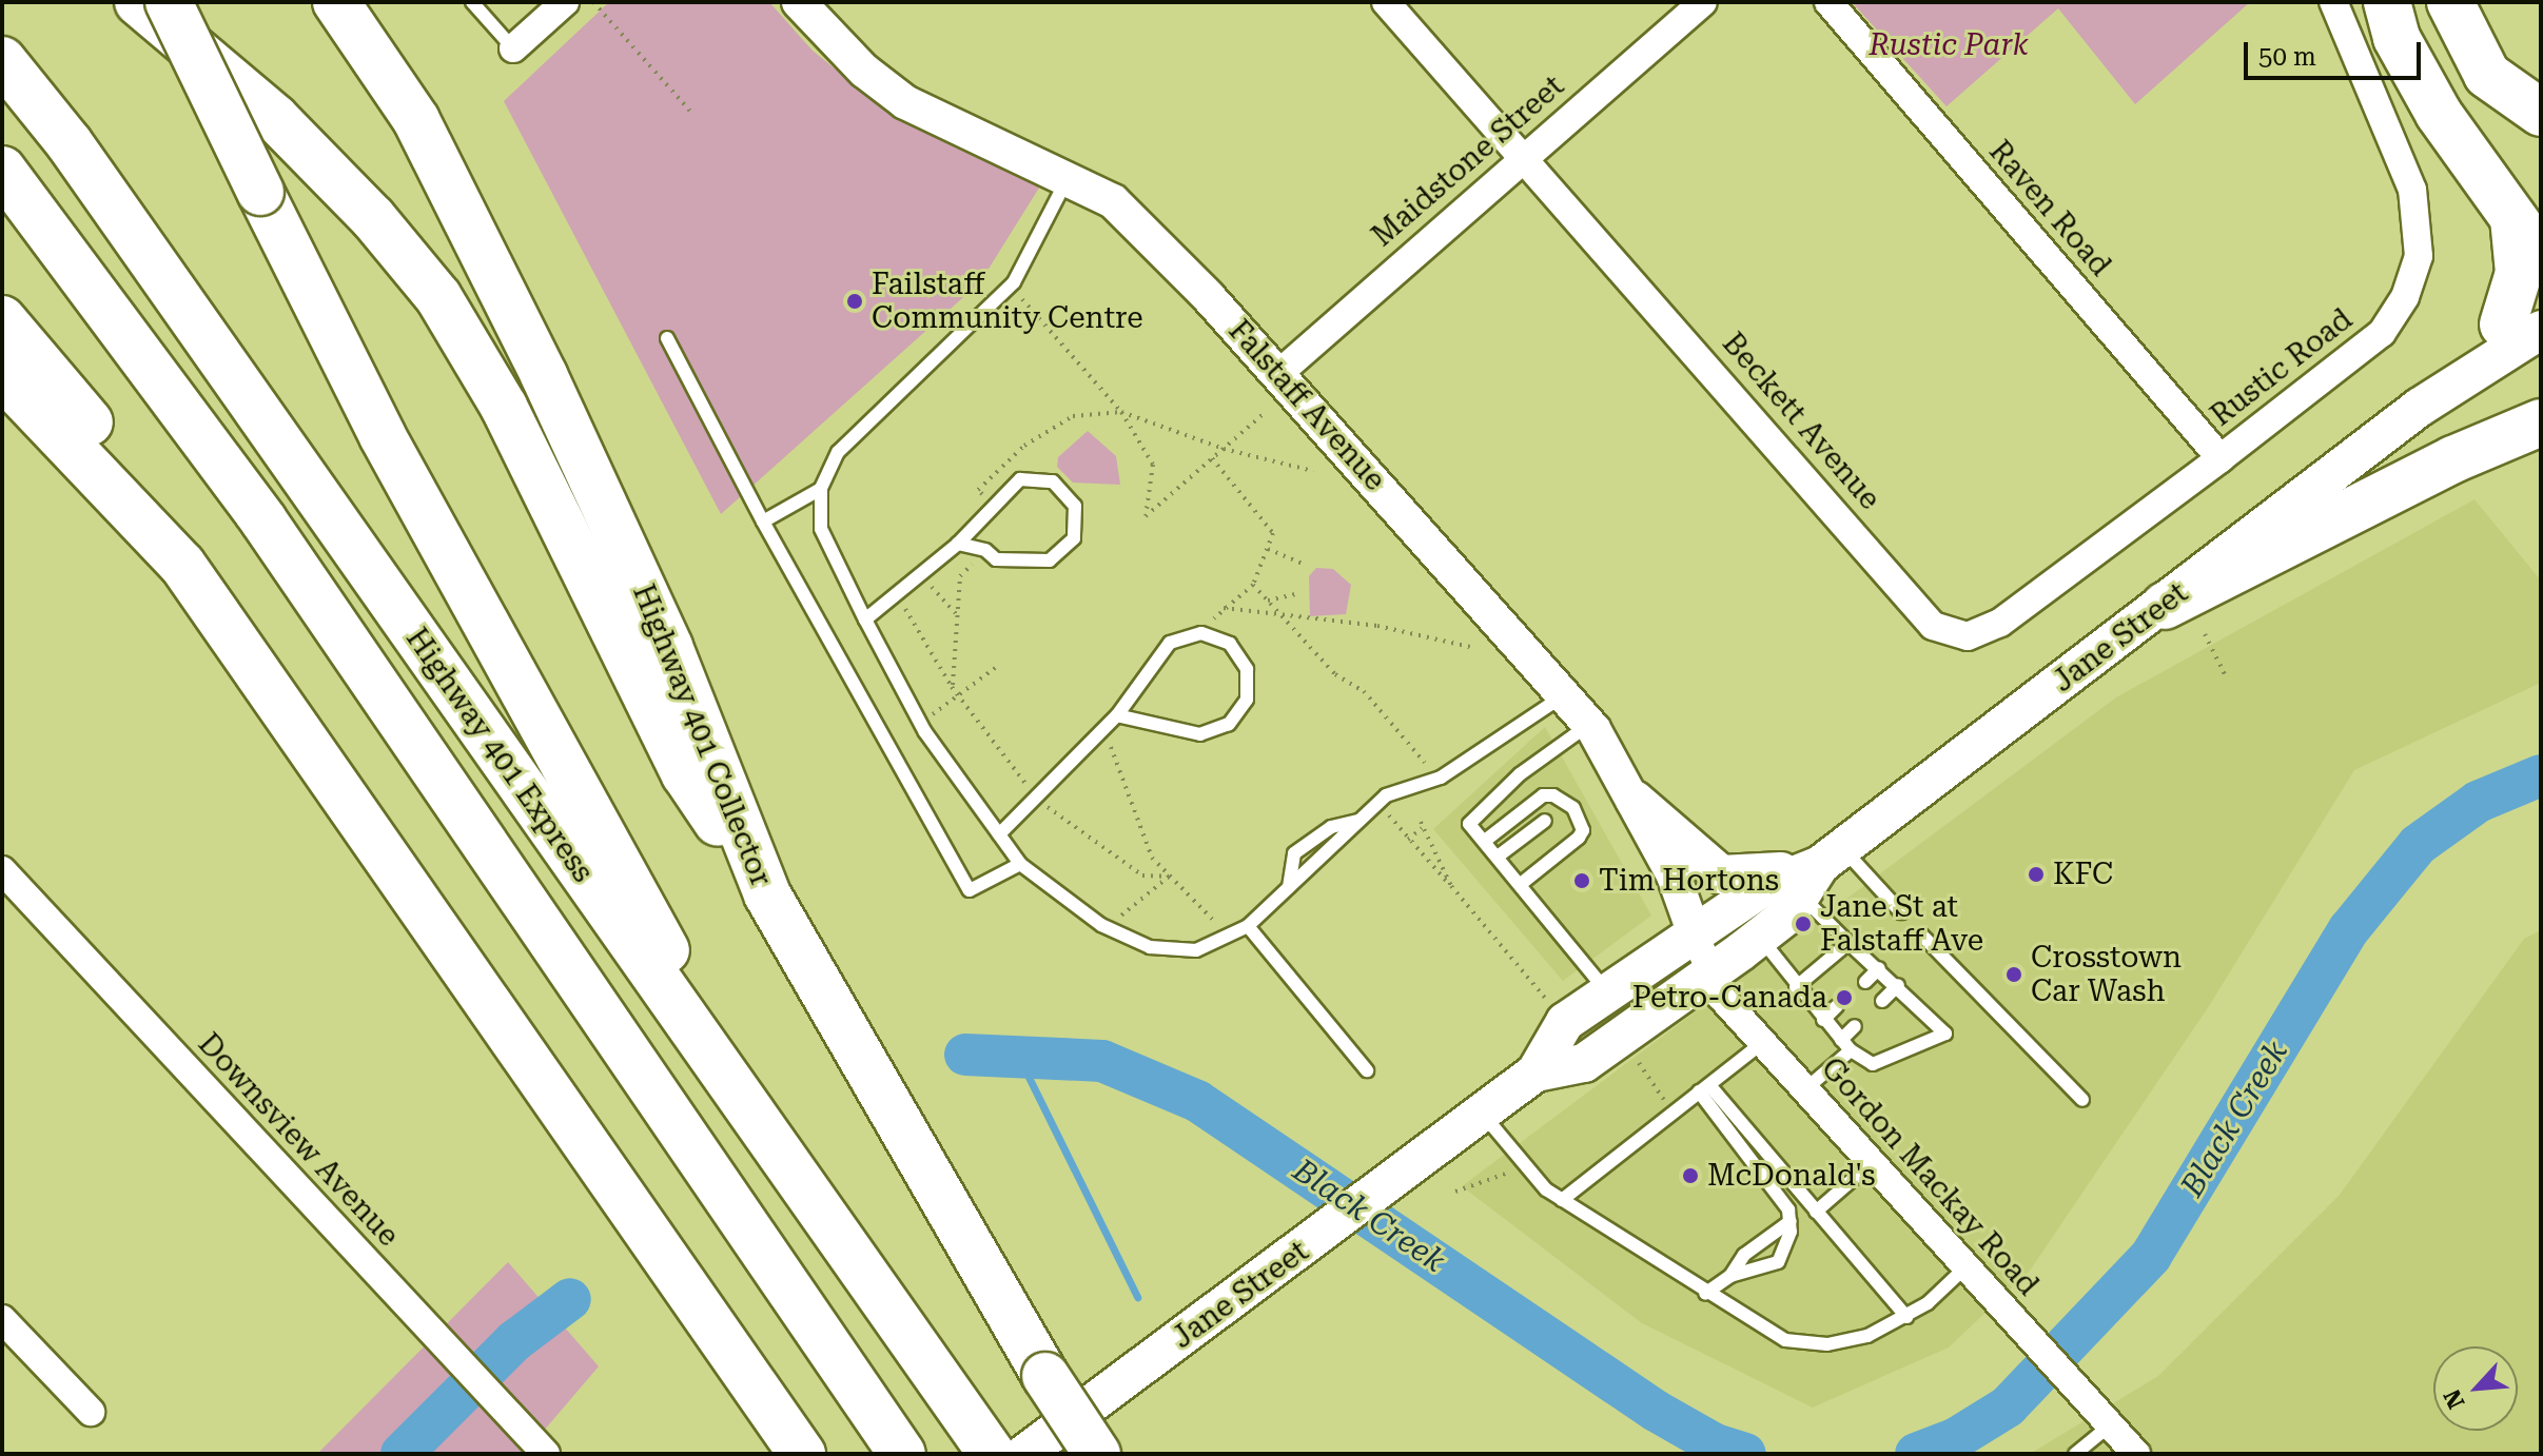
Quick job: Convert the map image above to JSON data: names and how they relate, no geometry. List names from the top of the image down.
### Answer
{
  "streets": {
    "highway": ["Highway 401 Collector", "Highway 401 Express"],
    "main road": ["Jane Street"],
    "street": [
      "Maidstone Street",
      "Raven Road",
      "Rustic Road",
      "Falstaff Avenue",
      "Beckett Avenue",
      "Downsview Avenue",
      "Gordon Mackay Road"
    ]
  },
  "crossings": [
    ["Maidstone Street", "Falstaff Avenue"],
    ["Maidstone Street", "Beckett Avenue"],
    ["Raven Road", "Rustic Road"],
    ["Raven Road", "Beckett Avenue"],
    ["Rustic Road", "Beckett Avenue"],
    ["Falstaff Avenue", "Jane Street"],
    ["Falstaff Avenue", "Gordon Mackay Road"],
    ["Jane Street", "Gordon Mackay Road"]
  ],
  "water": ["Black Creek"],
  "parks": ["Rustic Park"],
  "places": [
    "Failstaff Community Centre",
    "KFC",
    "Tim Hortons",
    "Jane St at Falstaff Ave",
    "Crosstown Car Wash",
    "Petro-Canada",
    "McDonald's"
  ],
  "scale_bar": "50 m",
  "north": "bottom left"
}
